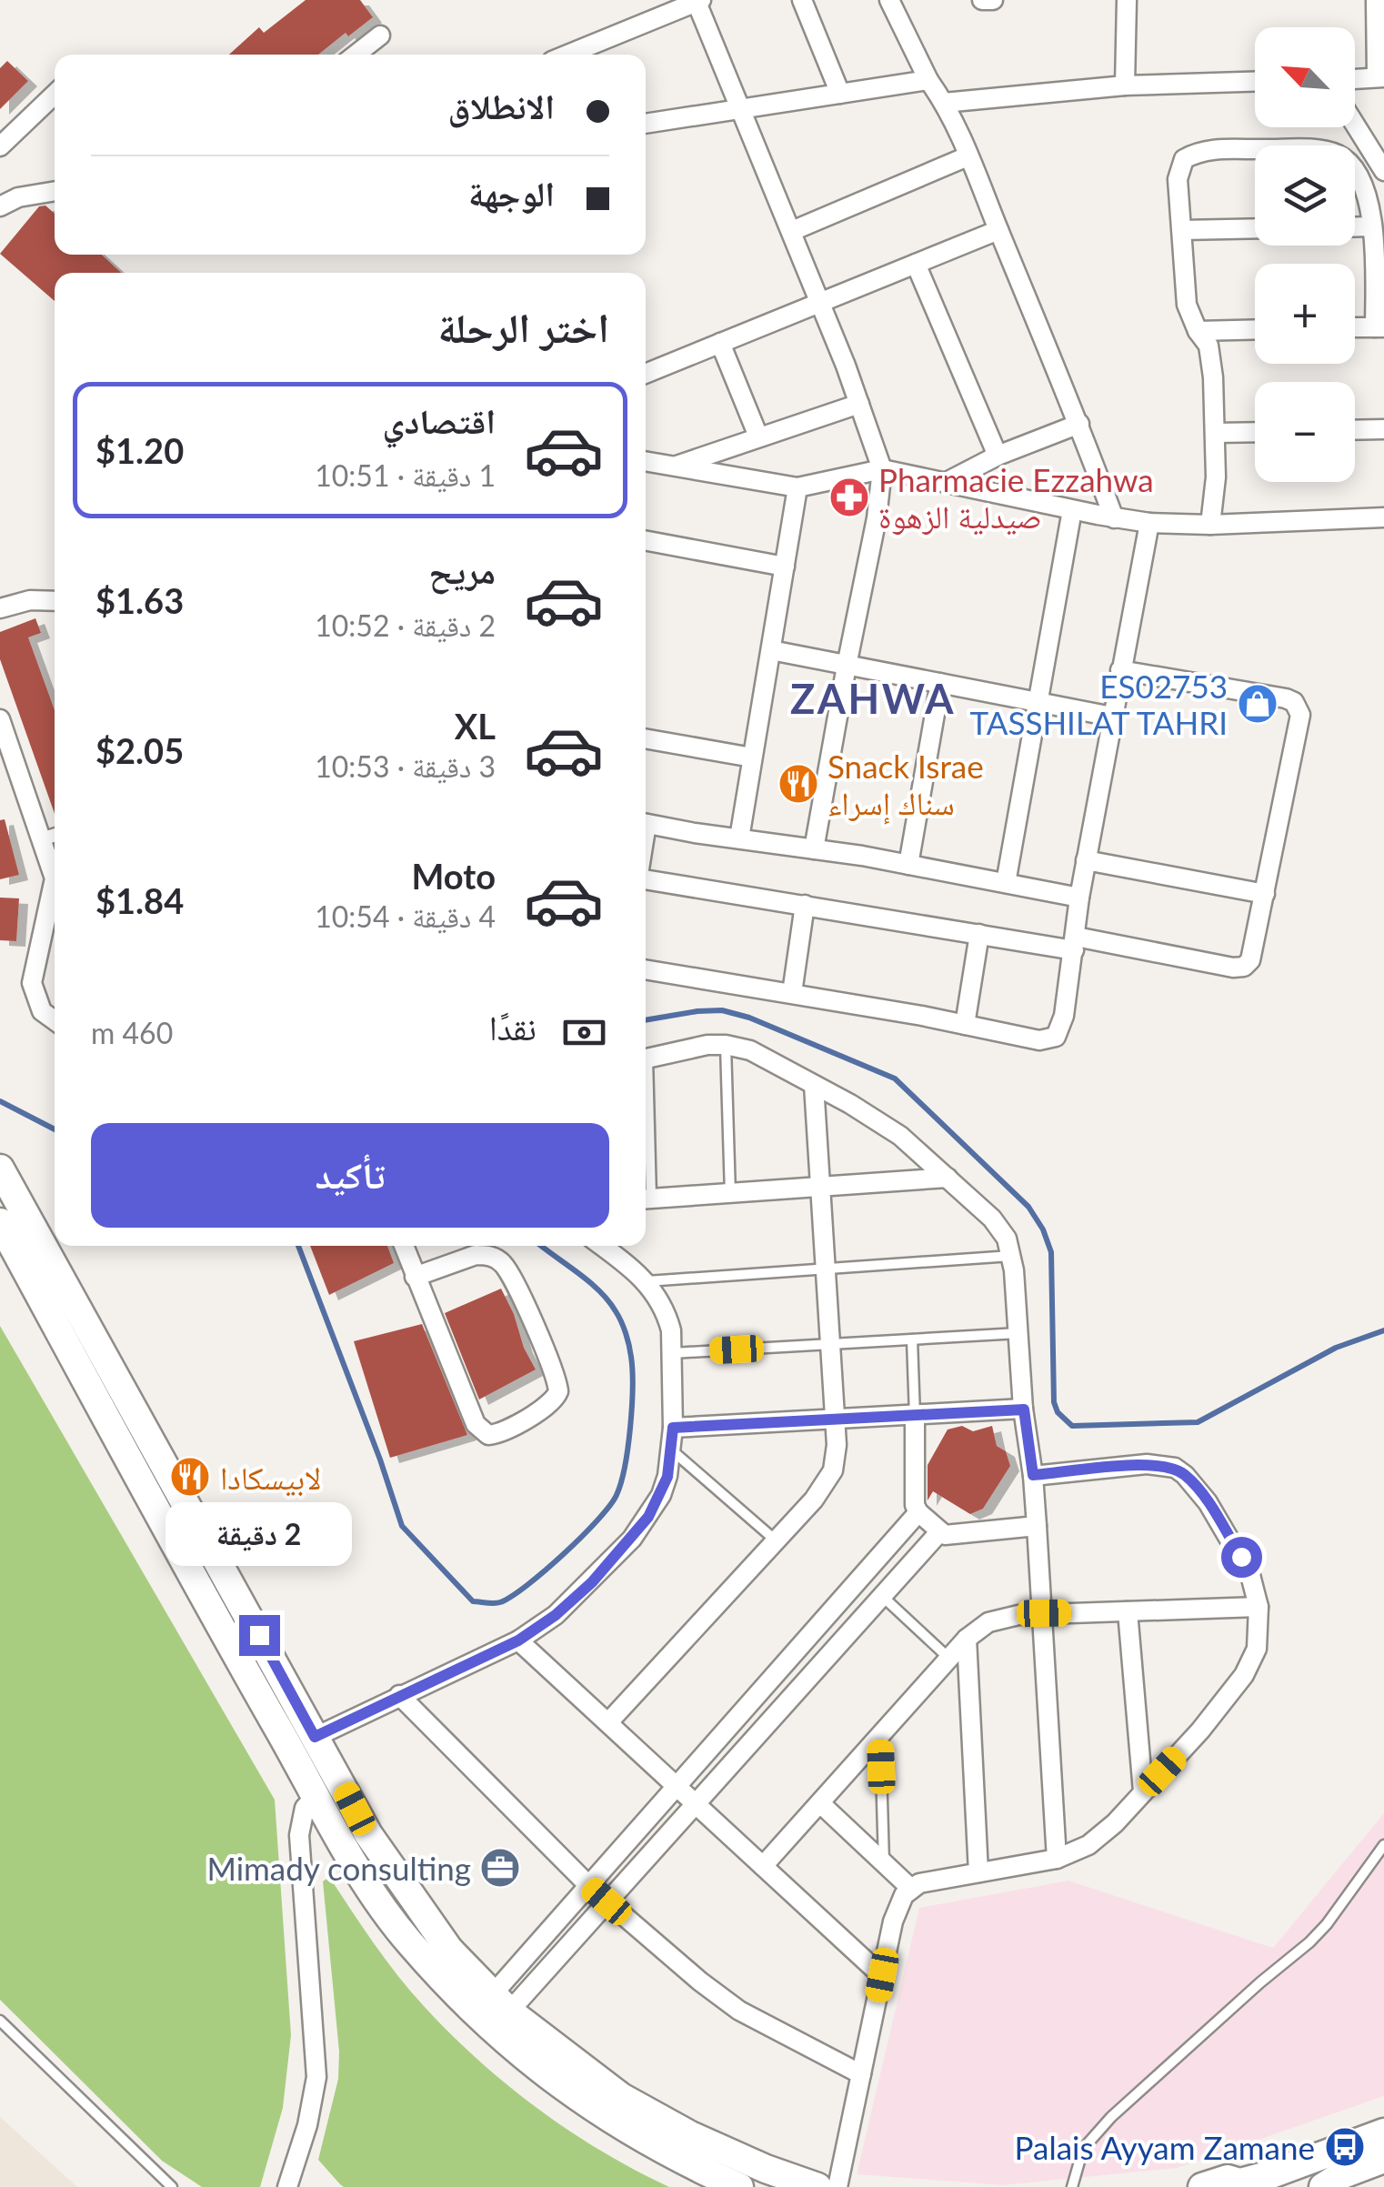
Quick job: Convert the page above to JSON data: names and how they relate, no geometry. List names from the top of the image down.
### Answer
{
  "districts": ["ZAHWA"],
  "places": {
    "pharmacy": ["Pharmacie Ezzahwa صيدلية الزهوة"],
    "shop": ["ES02753 TASSHILAT TAHRI"],
    "restaurant": ["Snack Israe سناك إسراء", "لابيسكادا"],
    "office": ["Mimady consulting"],
    "bus stop": ["Palais Ayyam Zamane"]
  },
  "north": "top left",
  "page": {
    "map_buttons": ["+", "−"],
    "banner": ["الانطلاق", "الوجهة"],
    "heading": "اختر الرحلة",
    "list": [
      {
        "name": "اقتصادي",
        "note": "1 دقيقة · 10:51",
        "value": "$1.20"
      },
      {
        "name": "مريح",
        "note": "2 دقيقة · 10:52",
        "value": "$1.63"
      },
      {
        "name": "XL",
        "note": "3 دقيقة · 10:53",
        "value": "$2.05"
      },
      {
        "name": "Moto",
        "note": "4 دقيقة · 10:54",
        "value": "$1.84"
      }
    ],
    "pay": ["نقدًا", "460 m"],
    "buttons": "تأكيد",
    "bubble": "2 دقيقة"
  }
}
